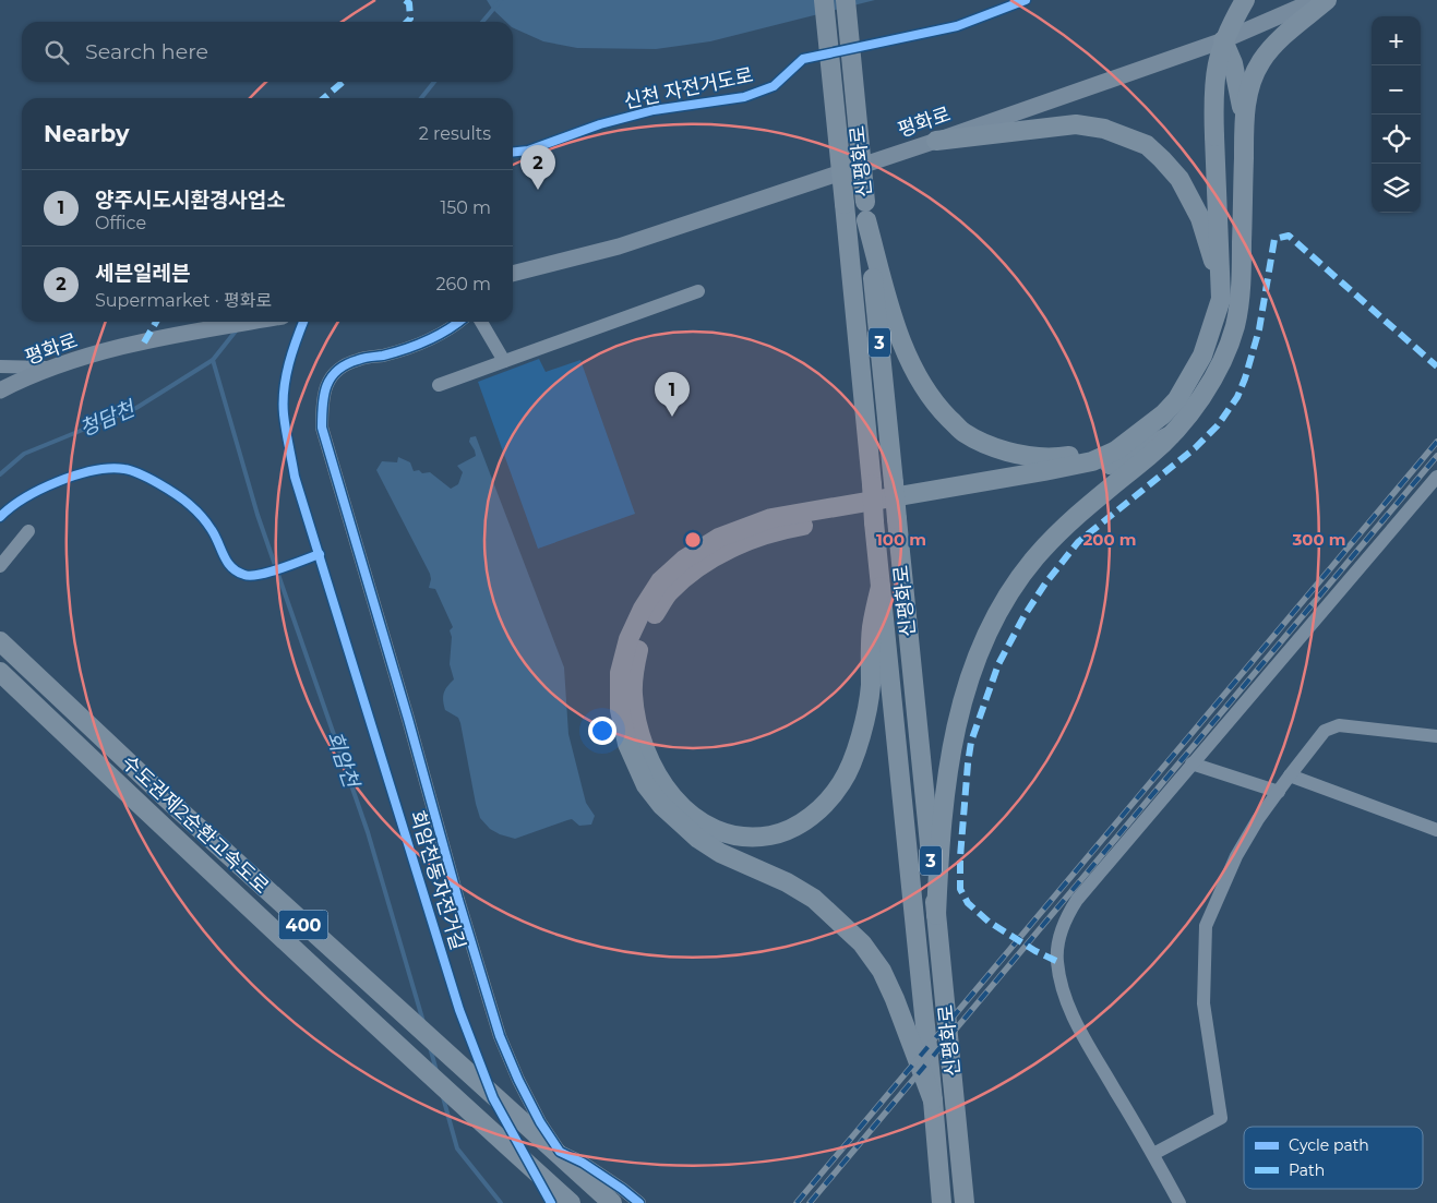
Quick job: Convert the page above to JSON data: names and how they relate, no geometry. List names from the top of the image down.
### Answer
{
  "streets": {
    "highway": [
      "신평화로",
      "3",
      "수도권제2순환고속도로",
      "400"
    ],
    "main road": ["평화로"],
    "cycle path": ["신천 자전거도로", "회암천동자전거길"]
  },
  "water": ["청담천", "회암천"],
  "legend": ["Cycle path", "Path"],
  "page": {
    "map_buttons": ["+", "−"],
    "search": "Search here",
    "heading": ["Nearby", "2 results"],
    "pins": ["2", "1"],
    "list": [
      {
        "mark": "1",
        "name": "양주시도시환경사업소",
        "note": "Office",
        "value": "150 m"
      },
      {
        "mark": "2",
        "name": "세븐일레븐",
        "note": "Supermarket · 평화로",
        "value": "260 m"
      }
    ]
  },
  "rings": ["100 m", "200 m", "300 m"]
}
